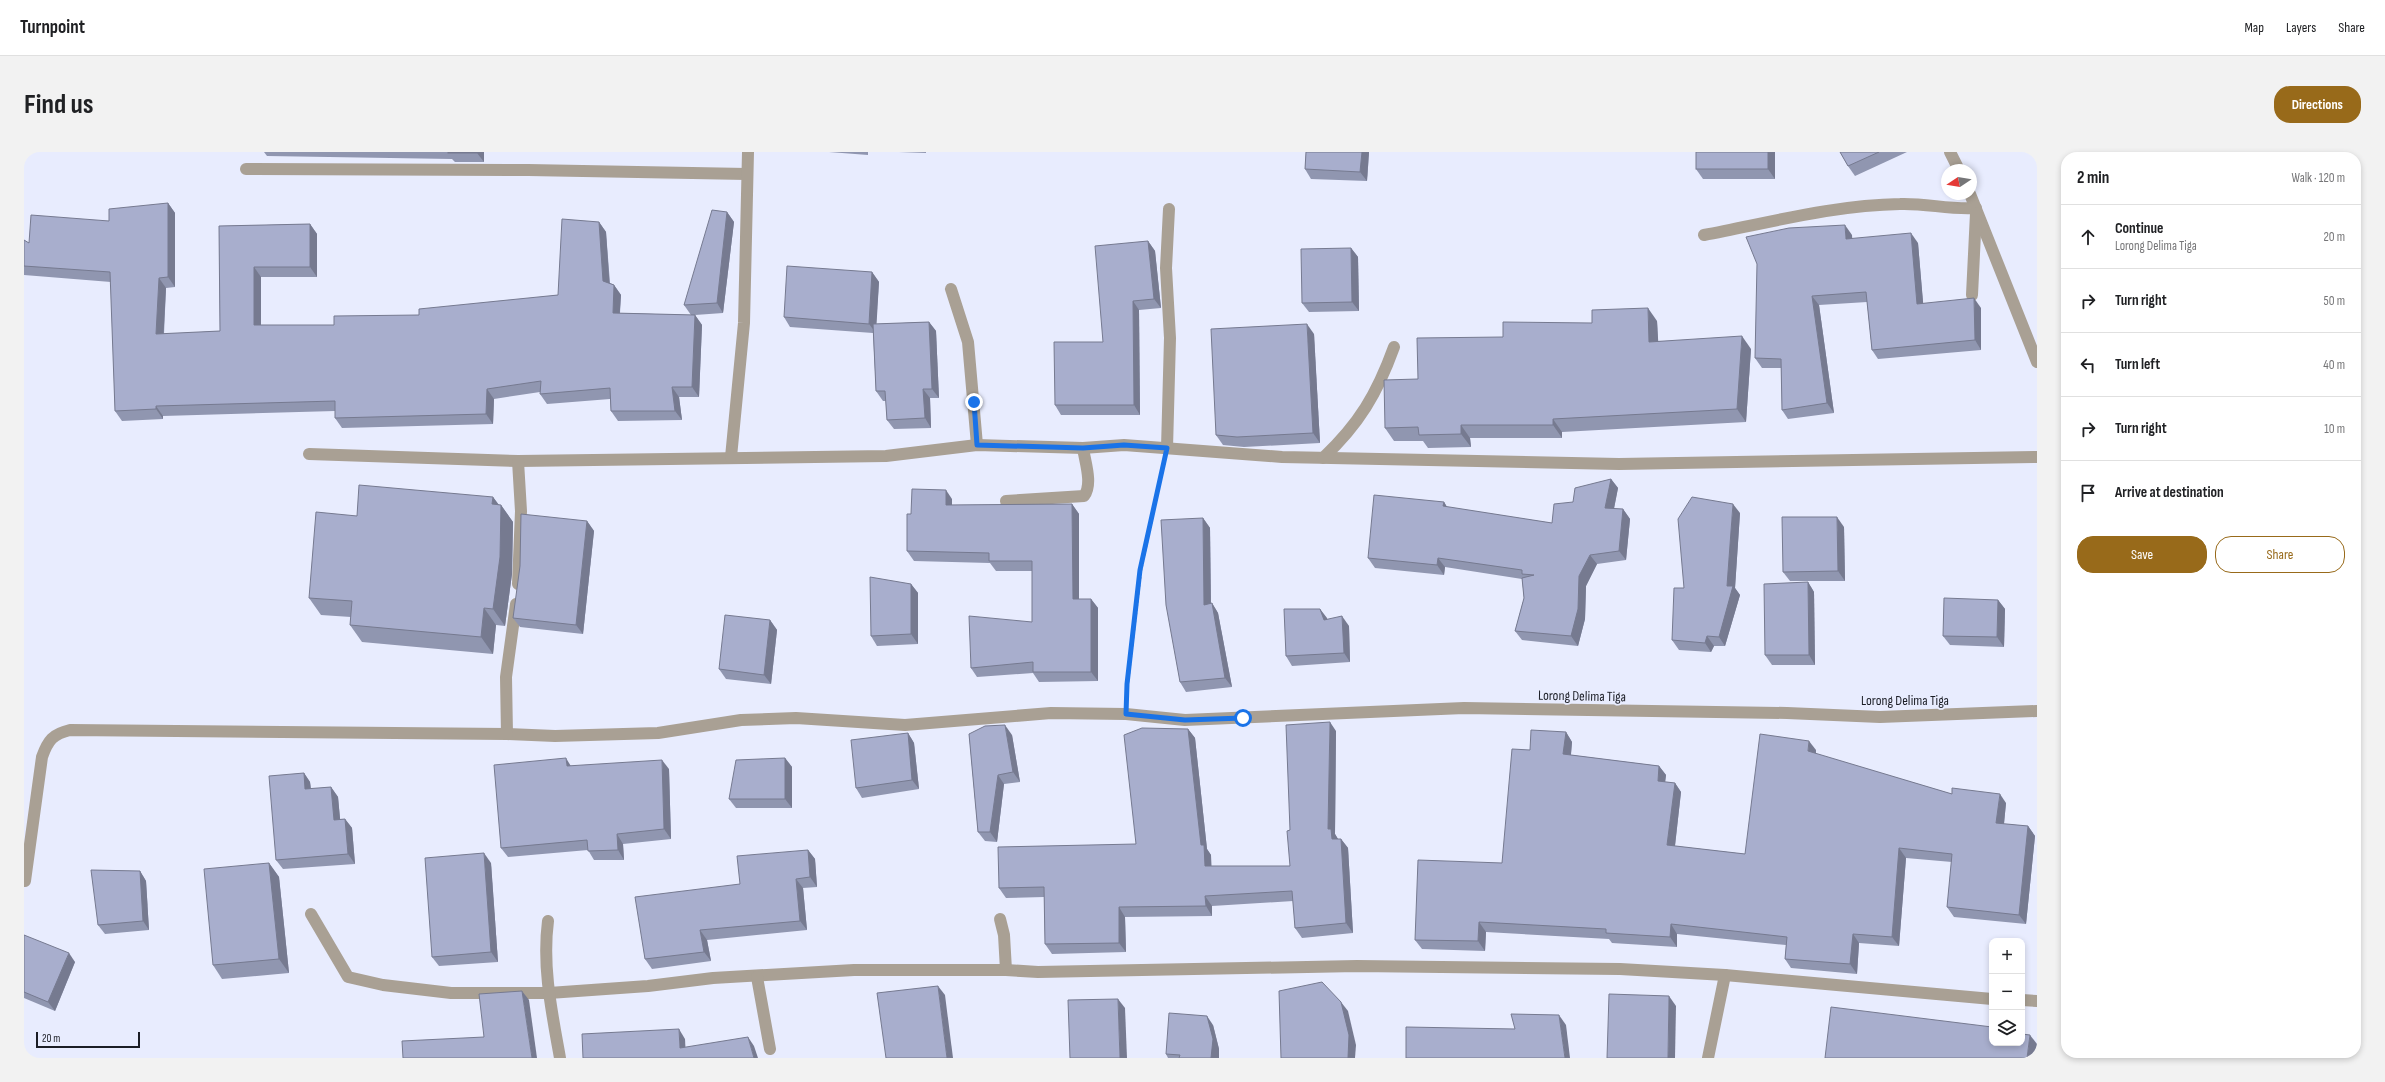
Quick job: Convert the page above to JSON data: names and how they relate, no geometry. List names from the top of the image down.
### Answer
{
  "streets": {
    "street": ["Lorong Delima Tiga"]
  },
  "scale_bar": "20 m",
  "north": "left",
  "page": {
    "header": "Turnpoint",
    "nav": ["Map", "Layers", "Share"],
    "buttons": [
      "Directions",
      ["Save", "Share"]
    ],
    "title": "Find us",
    "heading": ["2 min", "Walk · 120 m"],
    "list": [
      ["Continue", "Lorong Delima Tiga", "20 m"],
      ["Turn right", "50 m"],
      ["Turn left", "40 m"],
      ["Turn right", "10 m"],
      "Arrive at destination"
    ],
    "map_buttons": ["+", "−"],
    "scale": "20 m"
  }
}
